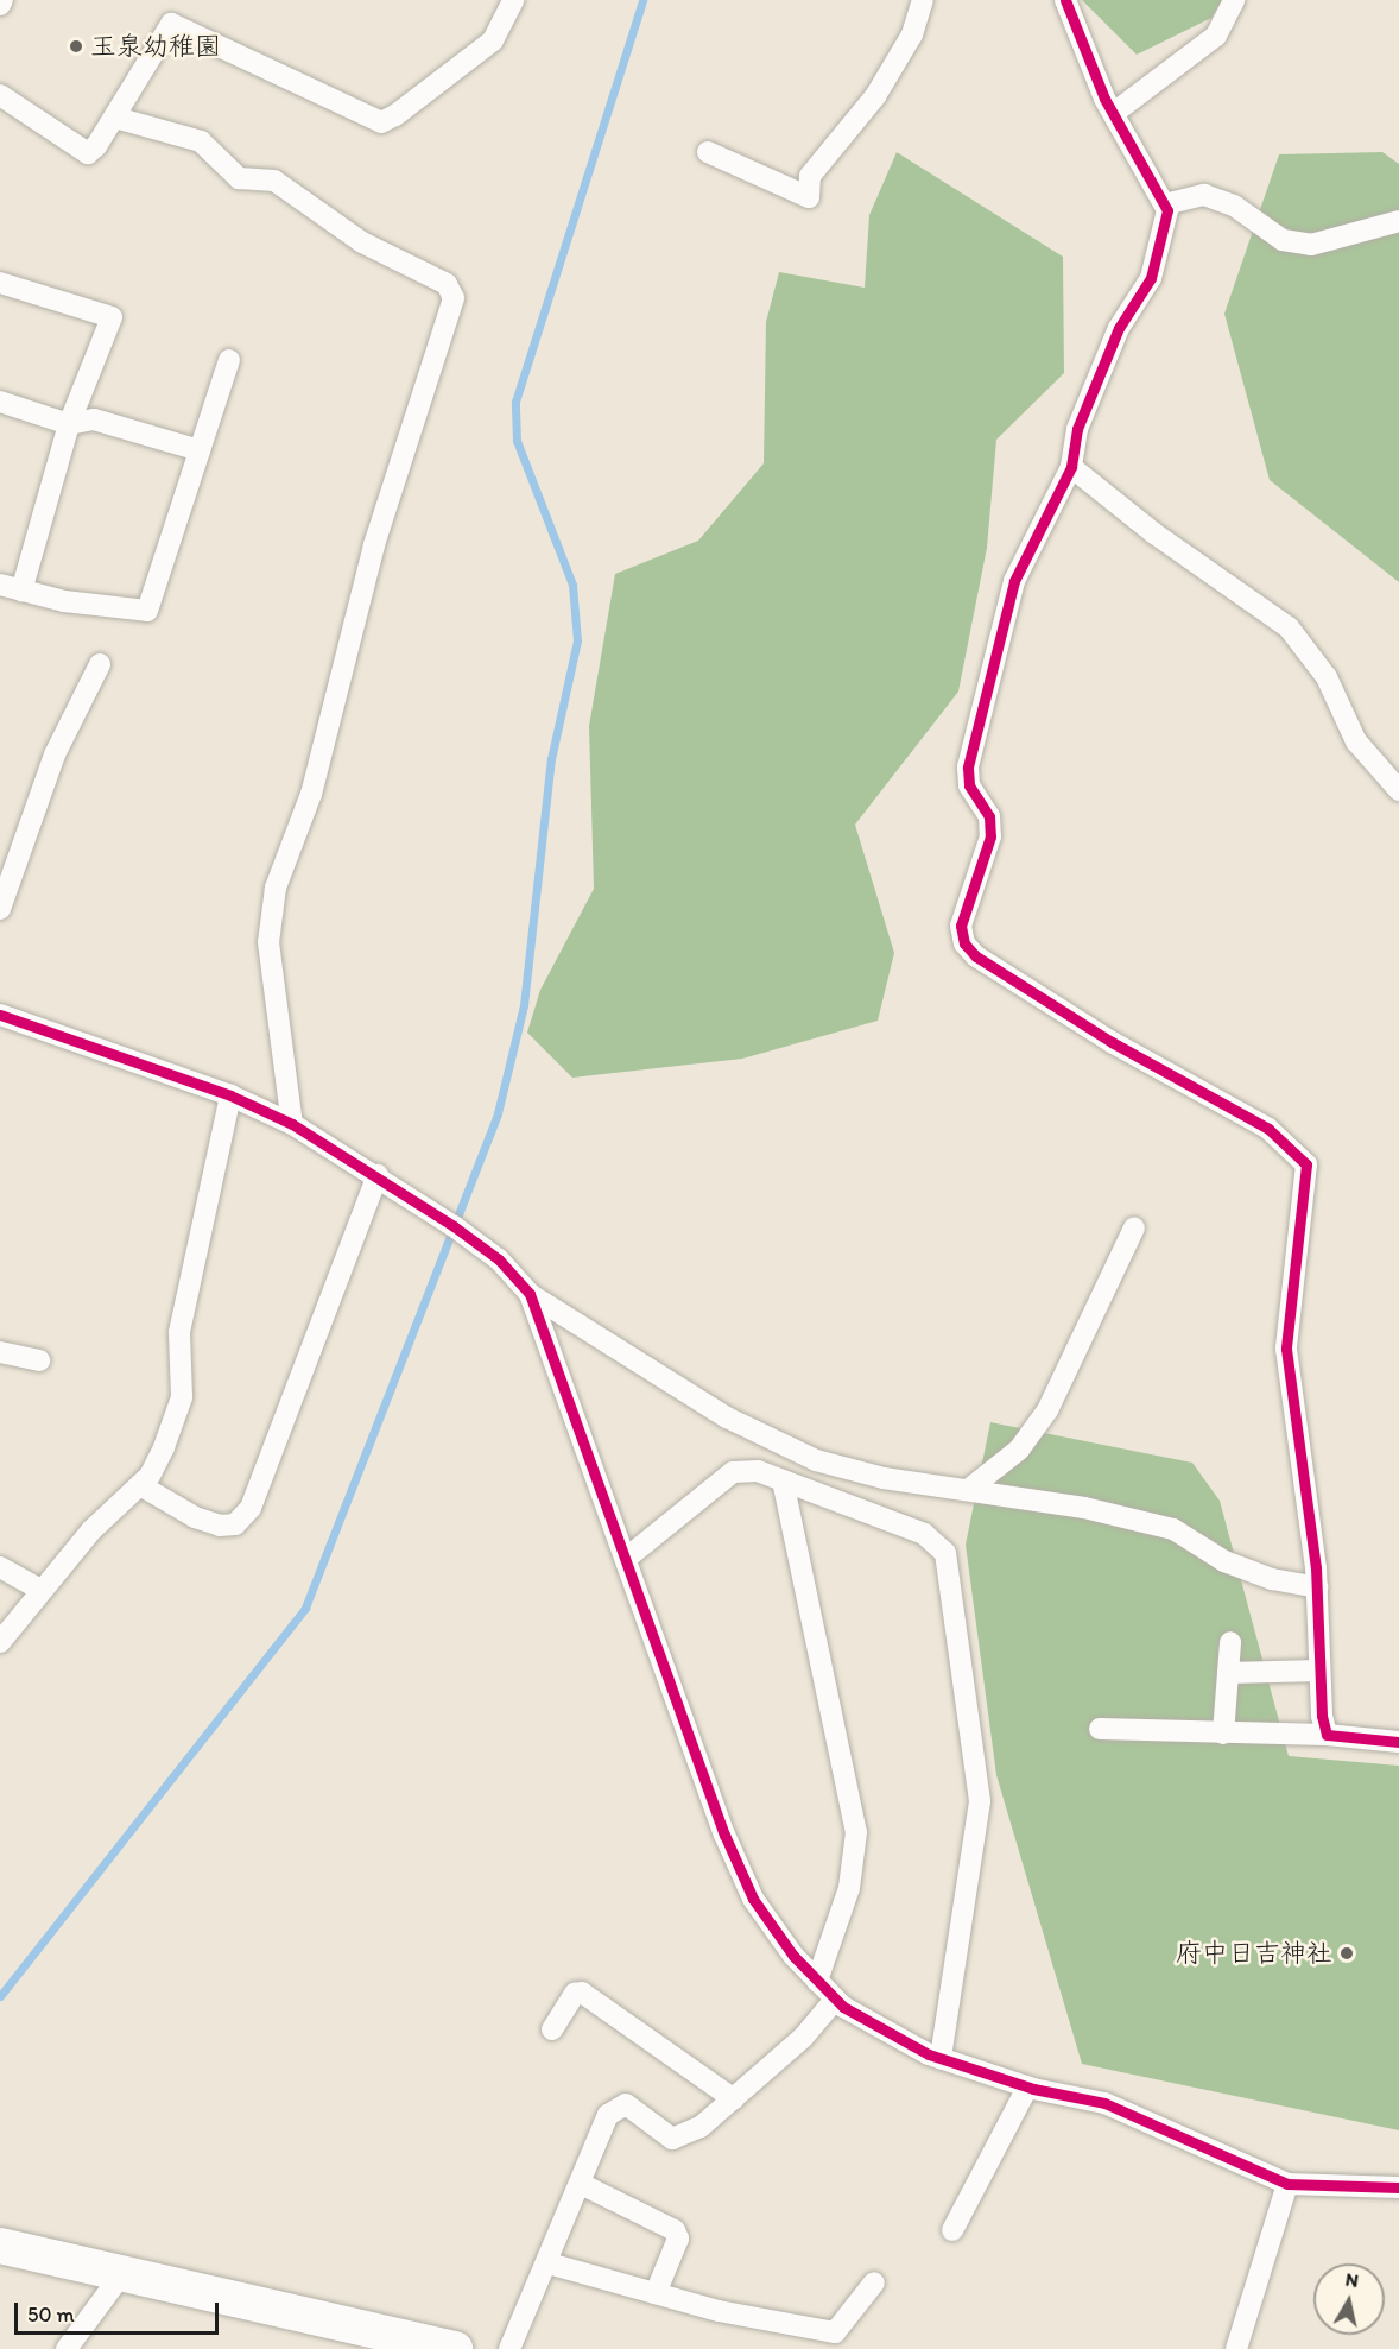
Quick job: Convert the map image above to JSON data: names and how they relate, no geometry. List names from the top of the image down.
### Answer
{
  "places": ["玉泉幼稚園", "府中日吉神社"],
  "scale_bar": "50 m",
  "north": "top"
}
